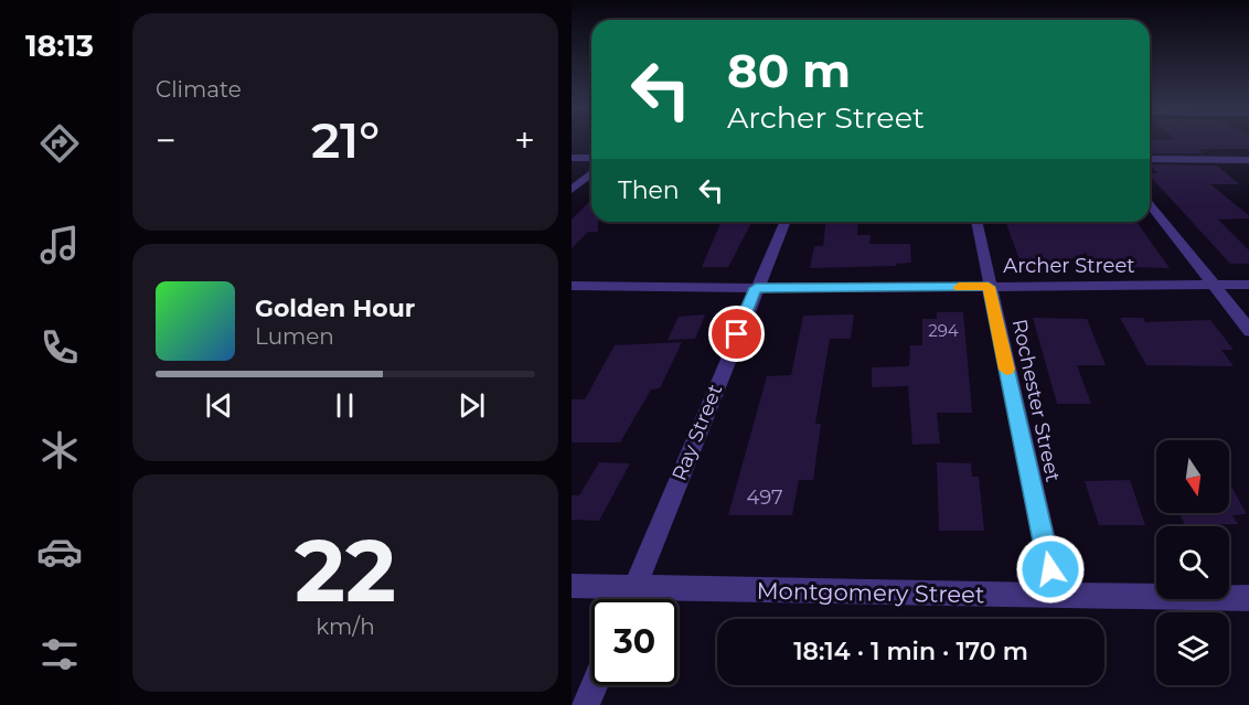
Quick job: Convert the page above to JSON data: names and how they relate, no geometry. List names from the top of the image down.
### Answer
{
  "streets": {
    "street": [
      "Archer Street",
      "Rochester Street",
      "Ray Street",
      "Montgomery Street"
    ]
  },
  "crossings": [
    ["Archer Street", "Rochester Street"],
    ["Archer Street", "Ray Street"],
    ["Rochester Street", "Montgomery Street"],
    ["Ray Street", "Montgomery Street"]
  ],
  "house_numbers": ["294", "497"],
  "north": "bottom",
  "page": {
    "tabs": "18:13",
    "tile": [
      "Climate",
      ["22", "km/h"]
    ],
    "turn": ["80 m", "Archer Street"],
    "heat": ["−", "21°", "+"],
    "then": "Then",
    "song": ["Golden Hour", "Lumen"],
    "limit": "30",
    "trip": "18:14 · 1 min · 170 m"
  }
}
